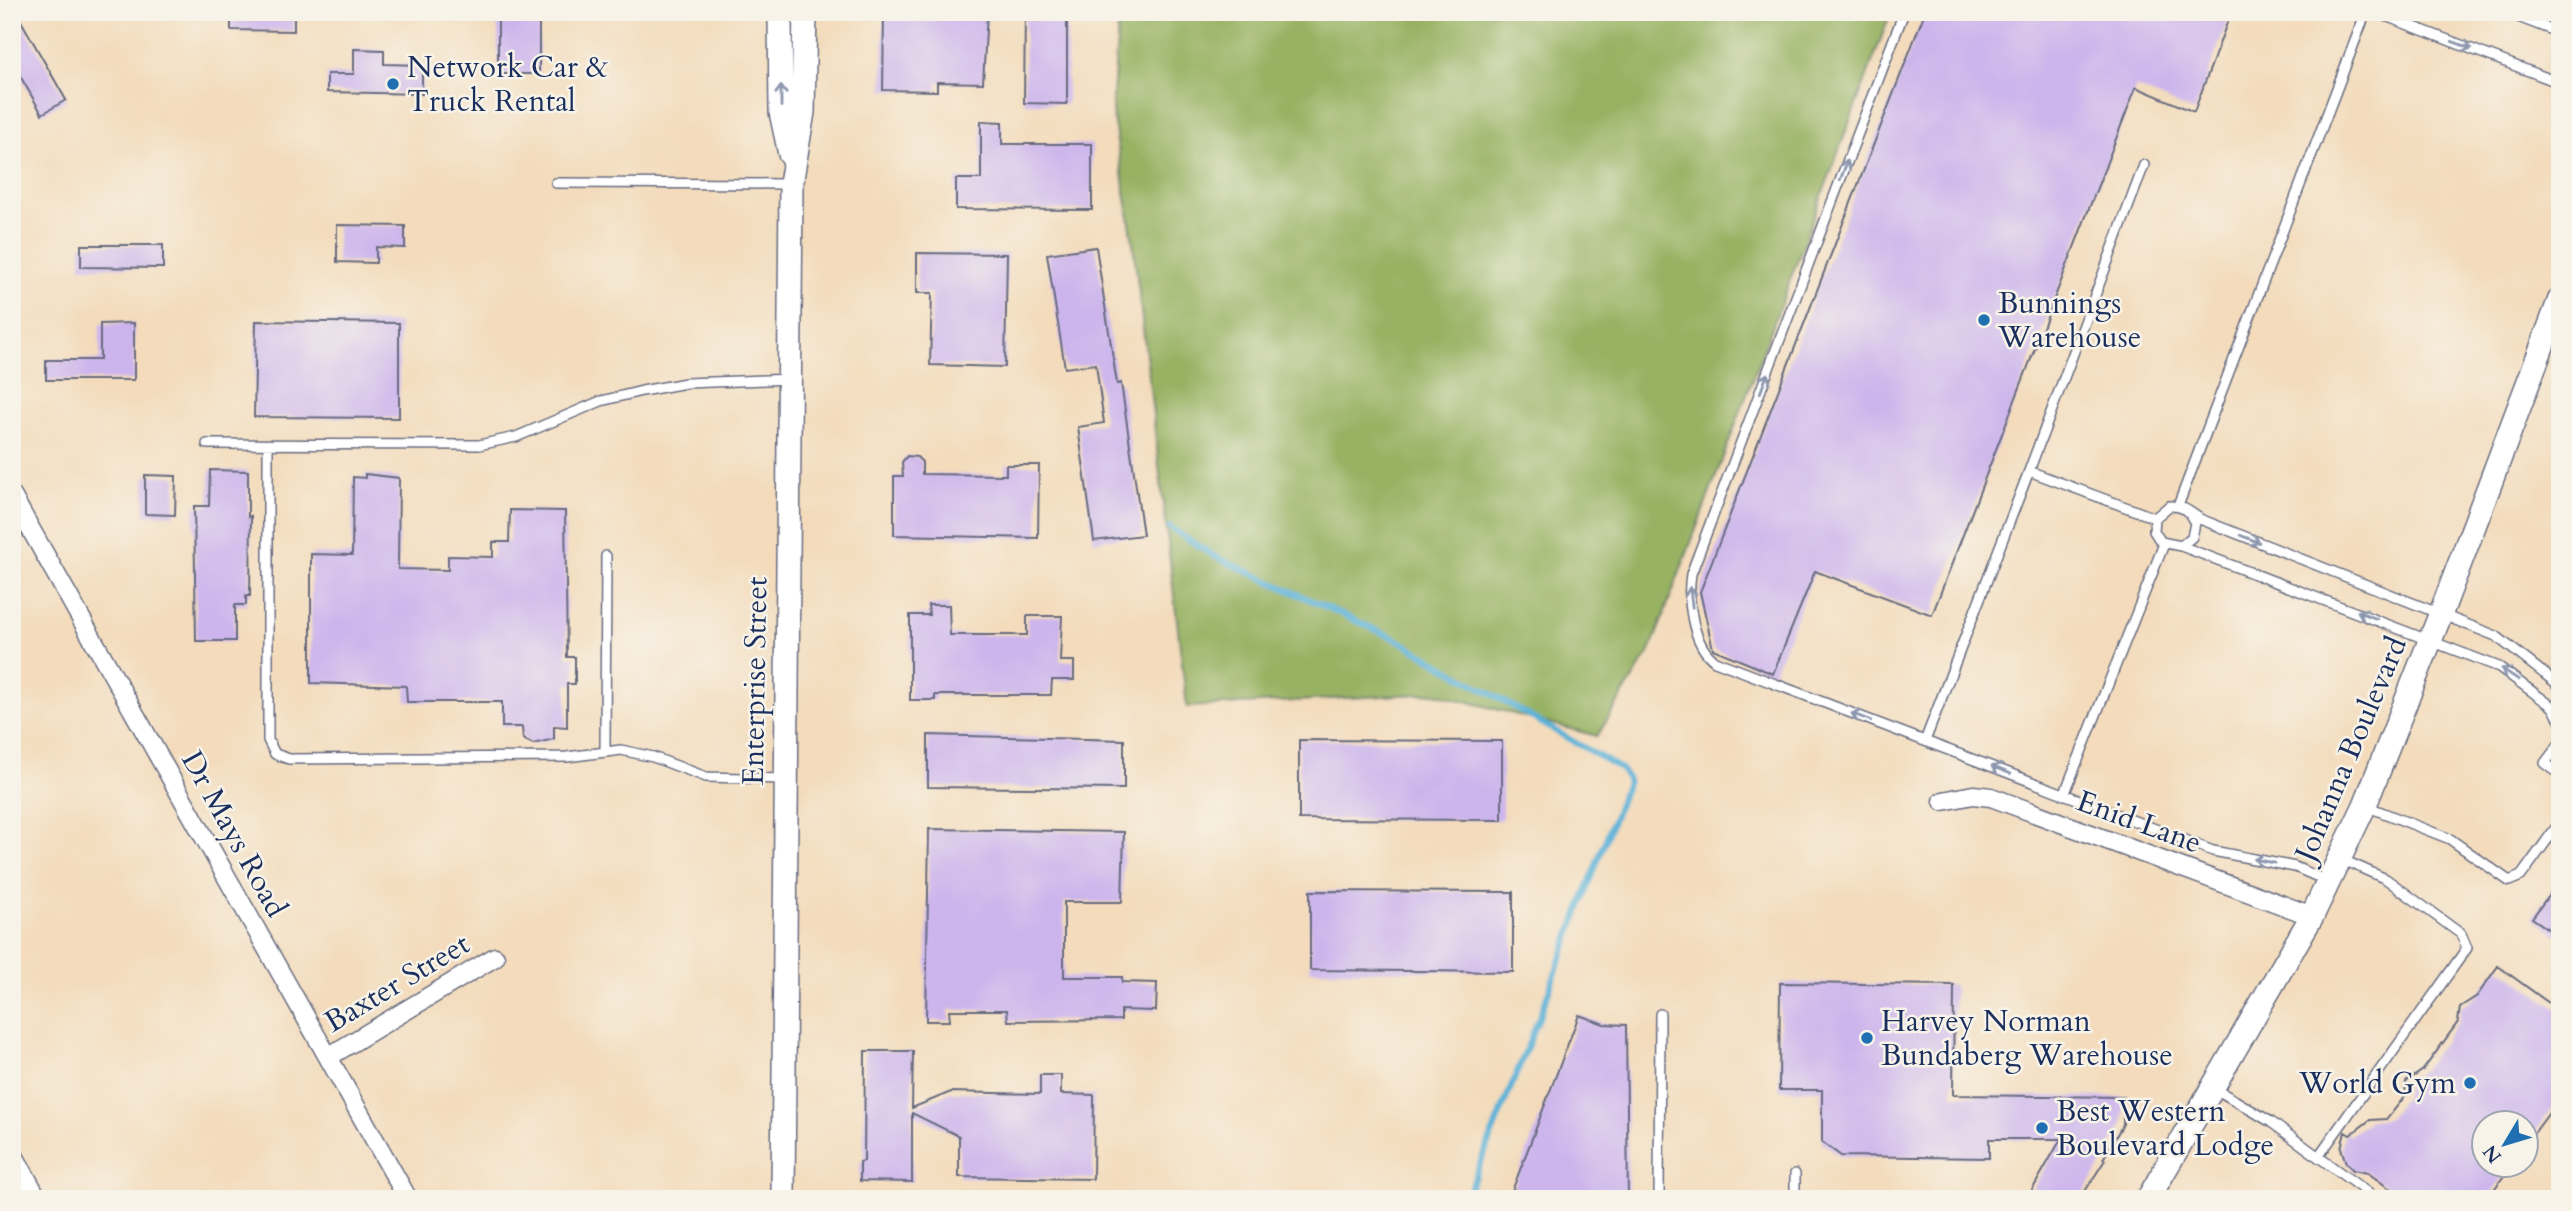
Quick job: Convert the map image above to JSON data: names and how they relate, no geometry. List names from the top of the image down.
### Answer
{
  "streets": {
    "street": [
      "Enterprise Street",
      "Johanna Boulevard",
      "Enid Lane",
      "Dr Mays Road",
      "Baxter Street"
    ]
  },
  "crossings": [
    ["Johanna Boulevard", "Enid Lane"],
    ["Dr Mays Road", "Baxter Street"]
  ],
  "places": [
    "Network Car & Truck Rental",
    "Bunnings Warehouse",
    "Harvey Norman Bundaberg Warehouse",
    "World Gym",
    "Best Western Boulevard Lodge"
  ],
  "north": "bottom left"
}
